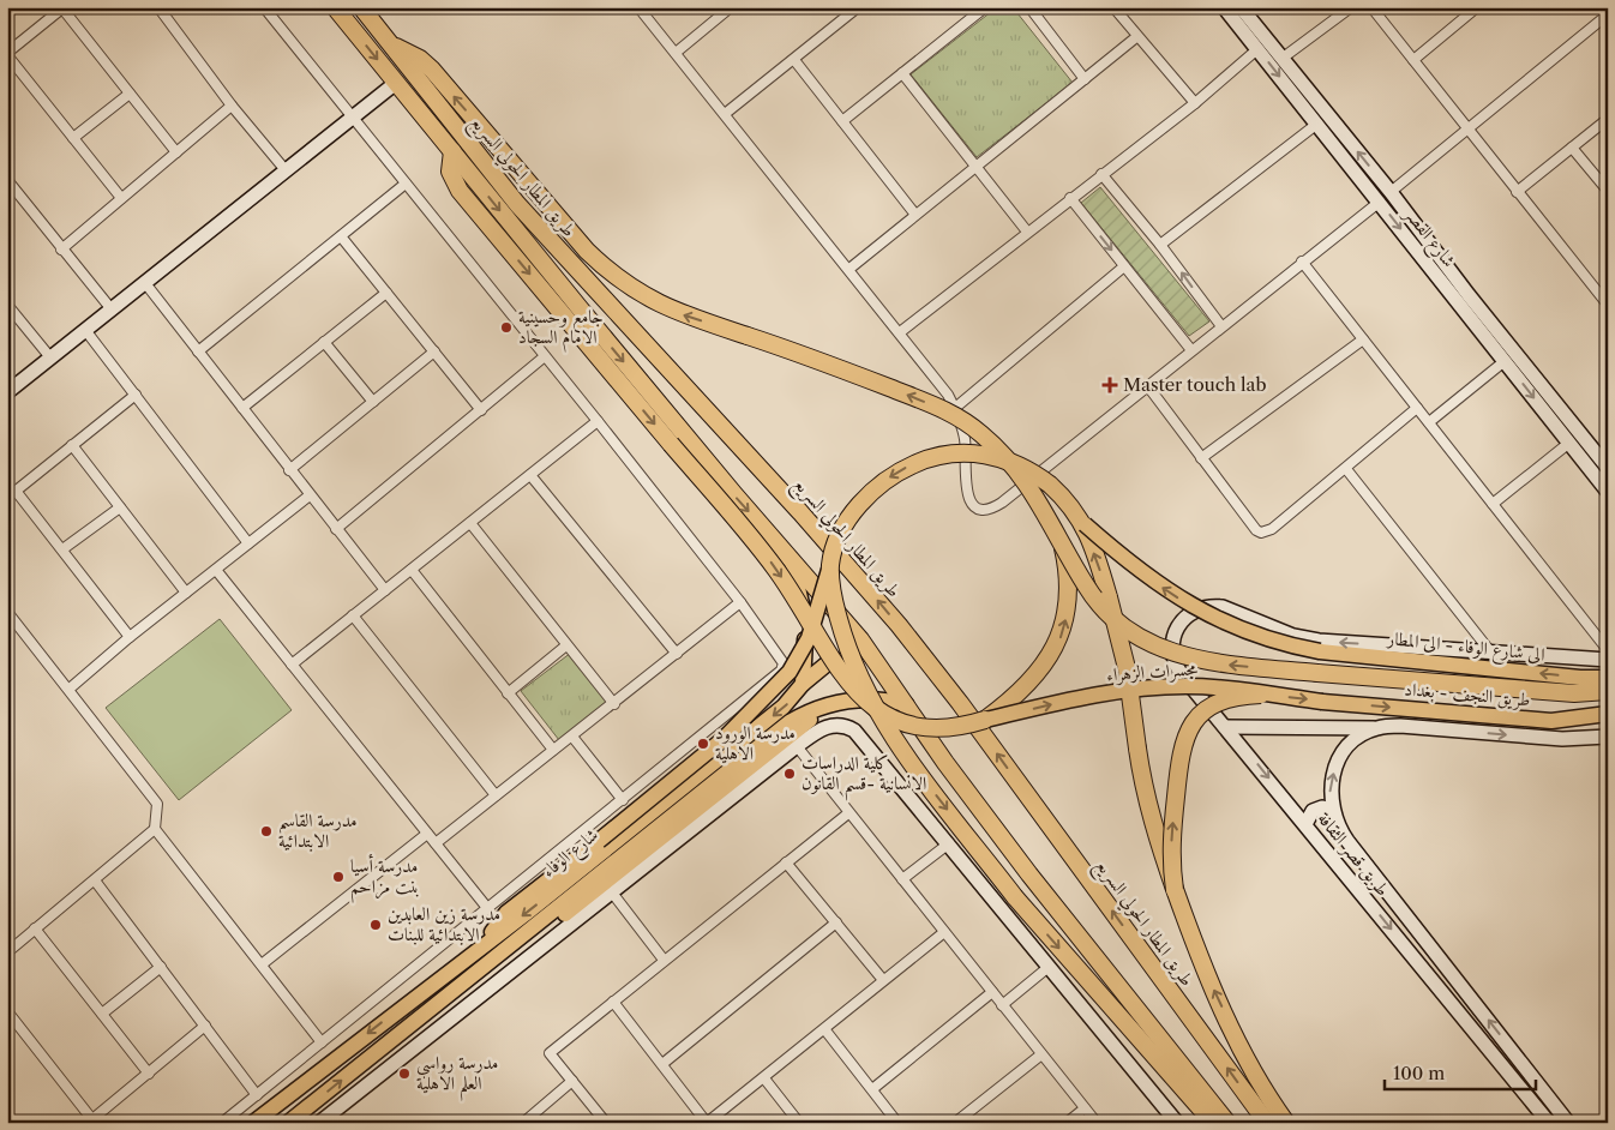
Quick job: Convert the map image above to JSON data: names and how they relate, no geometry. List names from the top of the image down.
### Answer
{
  "streets": {
    "highway": ["طريق المطار الحولي السريع"],
    "main road": [
      "الى شارع الوفاء - الى المطار",
      "مجسرات الزهراء",
      "طريق النجف - بغداد",
      "شارع الوفاء"
    ],
    "street": ["شارع القصر", "طريق قصر الثقافة"]
  },
  "crossings": [
    ["مجسرات الزهراء", "طريق النجف - بغداد"]
  ],
  "one_way": ["الى شارع الوفاء - الى المطار", "مجسرات الزهراء", "طريق النجف - بغداد"],
  "places": {
    "other": [
      "جامع وحسينية الامام السجاد",
      "مدرسة الورود الاهلية",
      "كلية الدراسات الانسانية -قسم القانون",
      "مدرسة القاسم الابتدائية",
      "مدرسة أسيا بنت مزاحم",
      "مدرسة زين العابدين الابتدائية للبنات",
      "مدرسة رواسي العلم الاهلية"
    ],
    "health": ["Master touch lab"]
  },
  "scale_bar": "100 m"
}
